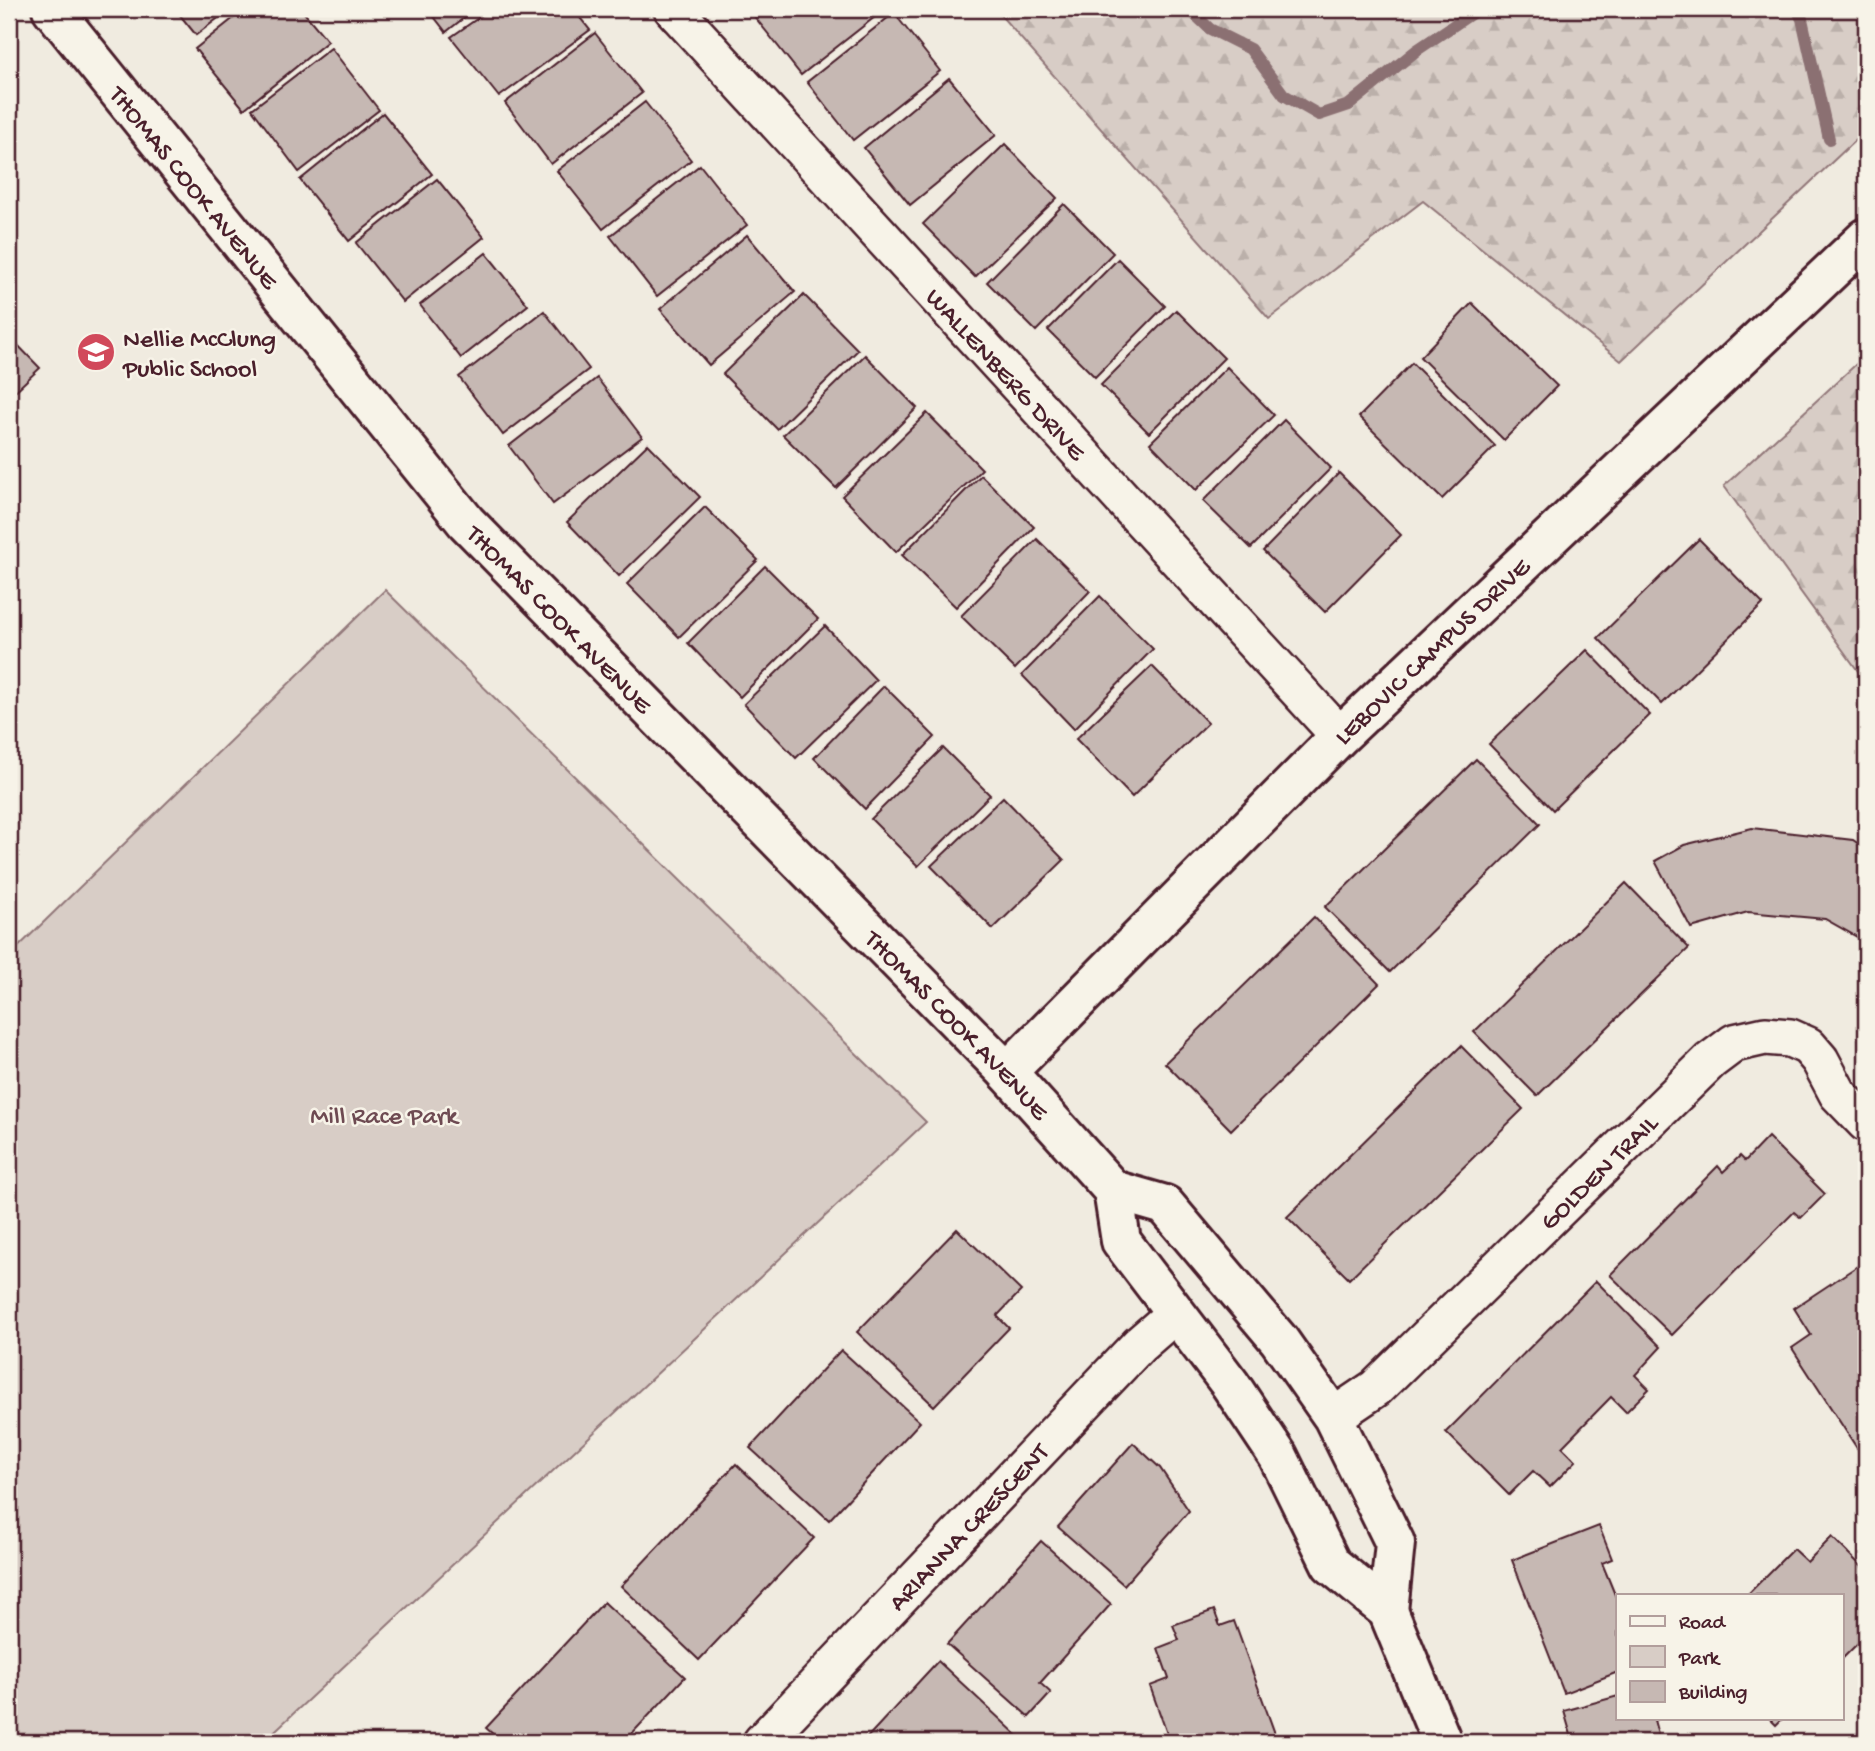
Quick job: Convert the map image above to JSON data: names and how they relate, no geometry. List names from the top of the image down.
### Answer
{
  "streets": {
    "street": [
      "THOMAS COOK AVENUE",
      "WALLENBERG DRIVE",
      "LEBOVIC CAMPUS DRIVE",
      "GOLDEN TRAIL",
      "ARIANNA CRESCENT"
    ]
  },
  "crossings": [
    ["THOMAS COOK AVENUE", "LEBOVIC CAMPUS DRIVE"],
    ["WALLENBERG DRIVE", "LEBOVIC CAMPUS DRIVE"]
  ],
  "parks": ["Mill Race Park"],
  "places": {
    "school or university": ["Nellie McClung Public School"]
  },
  "legend": ["Road", "Park", "Building"]
}
